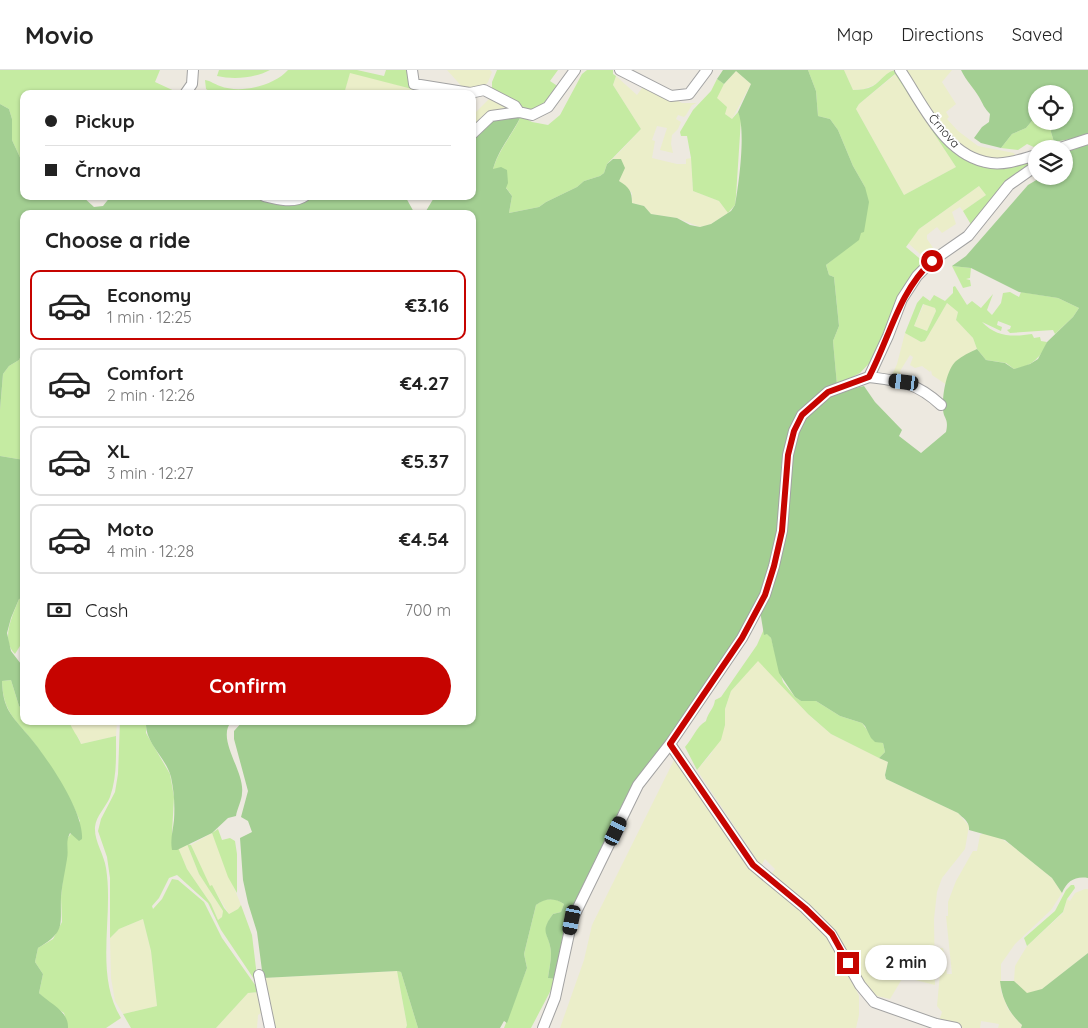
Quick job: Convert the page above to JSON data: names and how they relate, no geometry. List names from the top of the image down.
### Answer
{
  "streets": {
    "street": ["Črnova"]
  },
  "page": {
    "header": "Movio",
    "nav": ["Map", "Directions", "Saved"],
    "banner": ["Pickup", "Črnova"],
    "heading": "Choose a ride",
    "list": [
      {
        "name": "Economy",
        "note": "1 min · 12:25",
        "value": "€3.16"
      },
      {
        "name": "Comfort",
        "note": "2 min · 12:26",
        "value": "€4.27"
      },
      {
        "name": "XL",
        "note": "3 min · 12:27",
        "value": "€5.37"
      },
      {
        "name": "Moto",
        "note": "4 min · 12:28",
        "value": "€4.54"
      }
    ],
    "pay": ["Cash", "700 m"],
    "buttons": "Confirm",
    "bubble": "2 min"
  }
}
